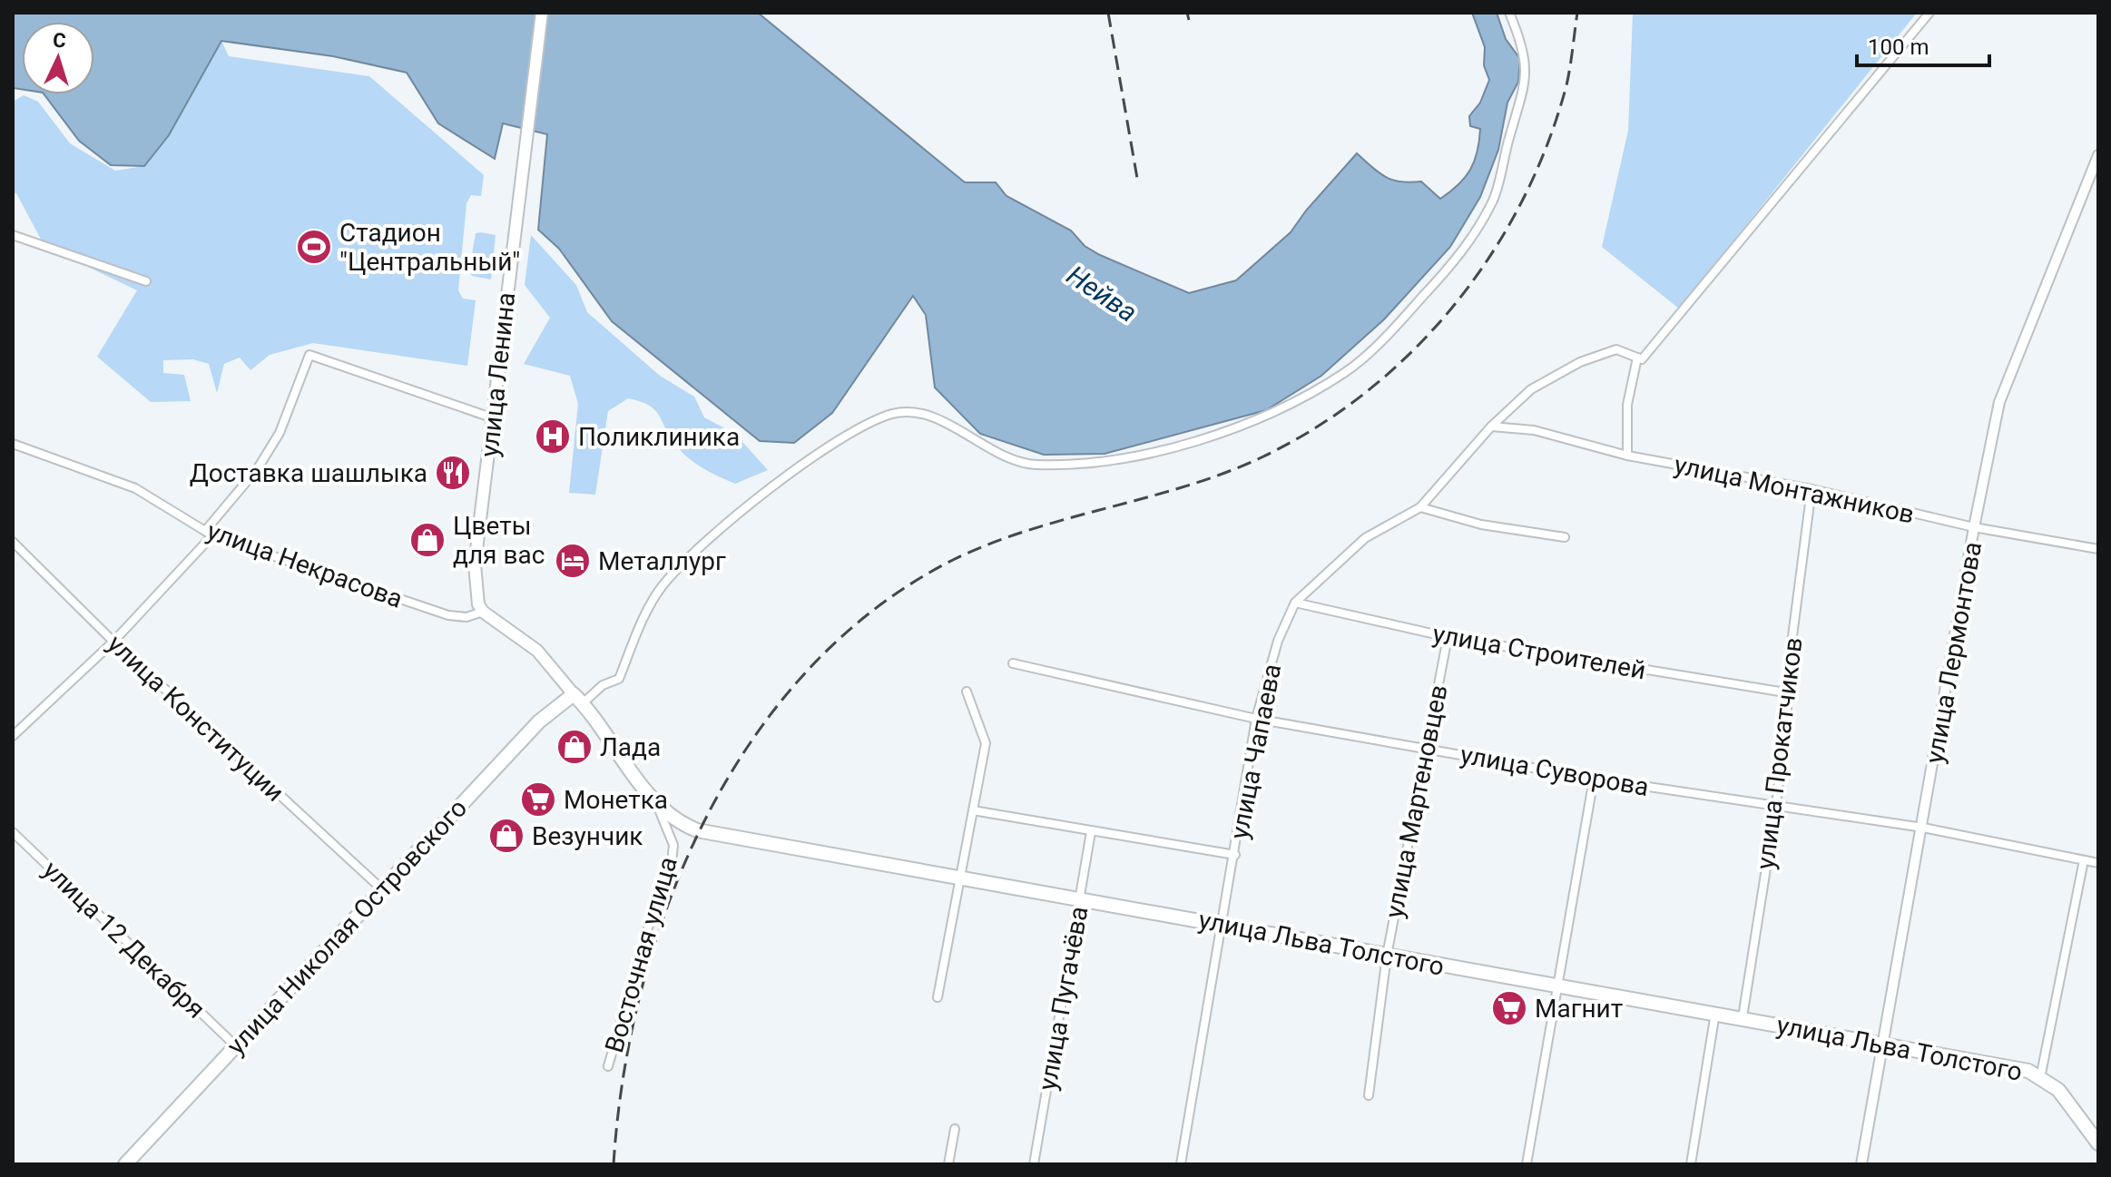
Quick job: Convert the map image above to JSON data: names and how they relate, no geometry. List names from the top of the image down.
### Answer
{
  "streets": {
    "main road": ["улица Ленина", "улица Николая Островского", "улица Льва Толстого"],
    "street": [
      "улица Монтажников",
      "улица Некрасова",
      "улица Строителей",
      "улица Лермонтова",
      "улица Конституции",
      "улица Чапаева",
      "улица Прокатчиков",
      "улица Суворова",
      "улица Мартеновцев",
      "улица 12 Декабря",
      "Восточная улица",
      "улица Пугачёва"
    ]
  },
  "crossings": [
    ["улица Ленина", "улица Некрасова"],
    ["улица Монтажников", "улица Лермонтова"],
    ["улица Монтажников", "улица Чапаева"],
    ["улица Монтажников", "улица Прокатчиков"],
    ["улица Строителей", "улица Чапаева"],
    ["улица Строителей", "улица Прокатчиков"],
    ["улица Строителей", "улица Мартеновцев"],
    ["улица Лермонтова", "улица Суворова"],
    ["улица Лермонтова", "улица Льва Толстого"],
    ["улица Конституции", "улица Николая Островского"],
    ["улица Чапаева", "улица Суворова"],
    ["улица Чапаева", "улица Льва Толстого"],
    ["улица Прокатчиков", "улица Суворова"],
    ["улица Прокатчиков", "улица Льва Толстого"],
    ["улица Суворова", "улица Мартеновцев"],
    ["улица Мартеновцев", "улица Льва Толстого"],
    ["улица Николая Островского", "улица 12 Декабря"],
    ["улица Николая Островского", "улица Льва Толстого"],
    ["улица Льва Толстого", "Восточная улица"],
    ["улица Льва Толстого", "улица Пугачёва"]
  ],
  "water": ["Нейва"],
  "places": {
    "sports": ["Стадион \"Центральный\""],
    "hospital": ["Поликлиника"],
    "restaurant": ["Доставка шашлыка"],
    "shop": ["Цветы для вас", "Лада", "Везунчик"],
    "hotel": ["Металлург"],
    "supermarket": ["Монетка", "Магнит"]
  },
  "scale_bar": "100 m",
  "north": "top"
}
